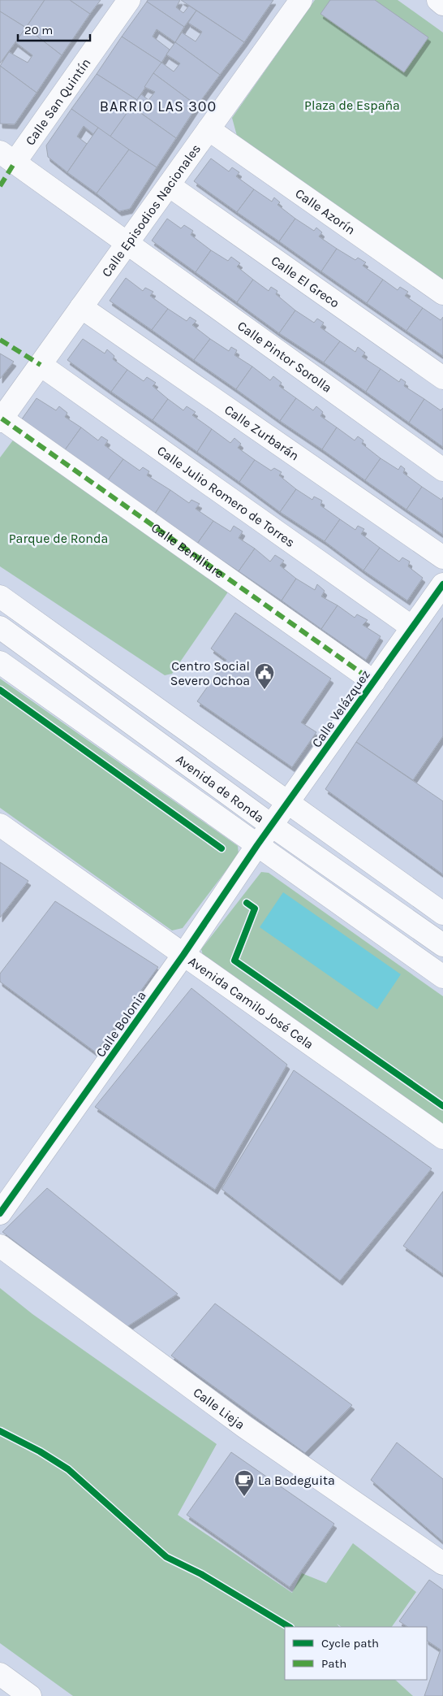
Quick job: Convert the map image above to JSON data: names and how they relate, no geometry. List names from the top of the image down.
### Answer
{
  "streets": {
    "street": [
      "Calle San Quintín",
      "Calle Episodios Nacionales",
      "Calle Azorín",
      "Calle El Greco",
      "Calle Pintor Sorolla",
      "Calle Zurbarán",
      "Calle Julio Romero de Torres",
      "Calle Benlliure",
      "Calle Velázquez",
      "Avenida de Ronda",
      "Avenida Camilo José Cela",
      "Calle Bolonia",
      "Calle Lieja"
    ]
  },
  "crossings": [
    ["Calle San Quintín", "Calle Pintor Sorolla"],
    ["Calle Episodios Nacionales", "Calle Azorín"],
    ["Calle Episodios Nacionales", "Calle El Greco"],
    ["Calle Episodios Nacionales", "Calle Pintor Sorolla"],
    ["Calle Episodios Nacionales", "Calle Zurbarán"],
    ["Calle Episodios Nacionales", "Calle Julio Romero de Torres"],
    ["Calle Episodios Nacionales", "Calle Benlliure"],
    ["Calle Julio Romero de Torres", "Calle Velázquez"],
    ["Calle Benlliure", "Calle Velázquez"],
    ["Calle Velázquez", "Avenida de Ronda"],
    ["Calle Velázquez", "Calle Bolonia"],
    ["Avenida de Ronda", "Calle Bolonia"],
    ["Avenida Camilo José Cela", "Calle Bolonia"]
  ],
  "districts": ["BARRIO LAS 300"],
  "parks": ["Plaza de España", "Parque de Ronda"],
  "places": {
    "public building": ["Centro Social Severo Ochoa"],
    "cafe": ["La Bodeguita"]
  },
  "legend": ["Cycle path", "Path"],
  "scale_bar": "20 m"
}
